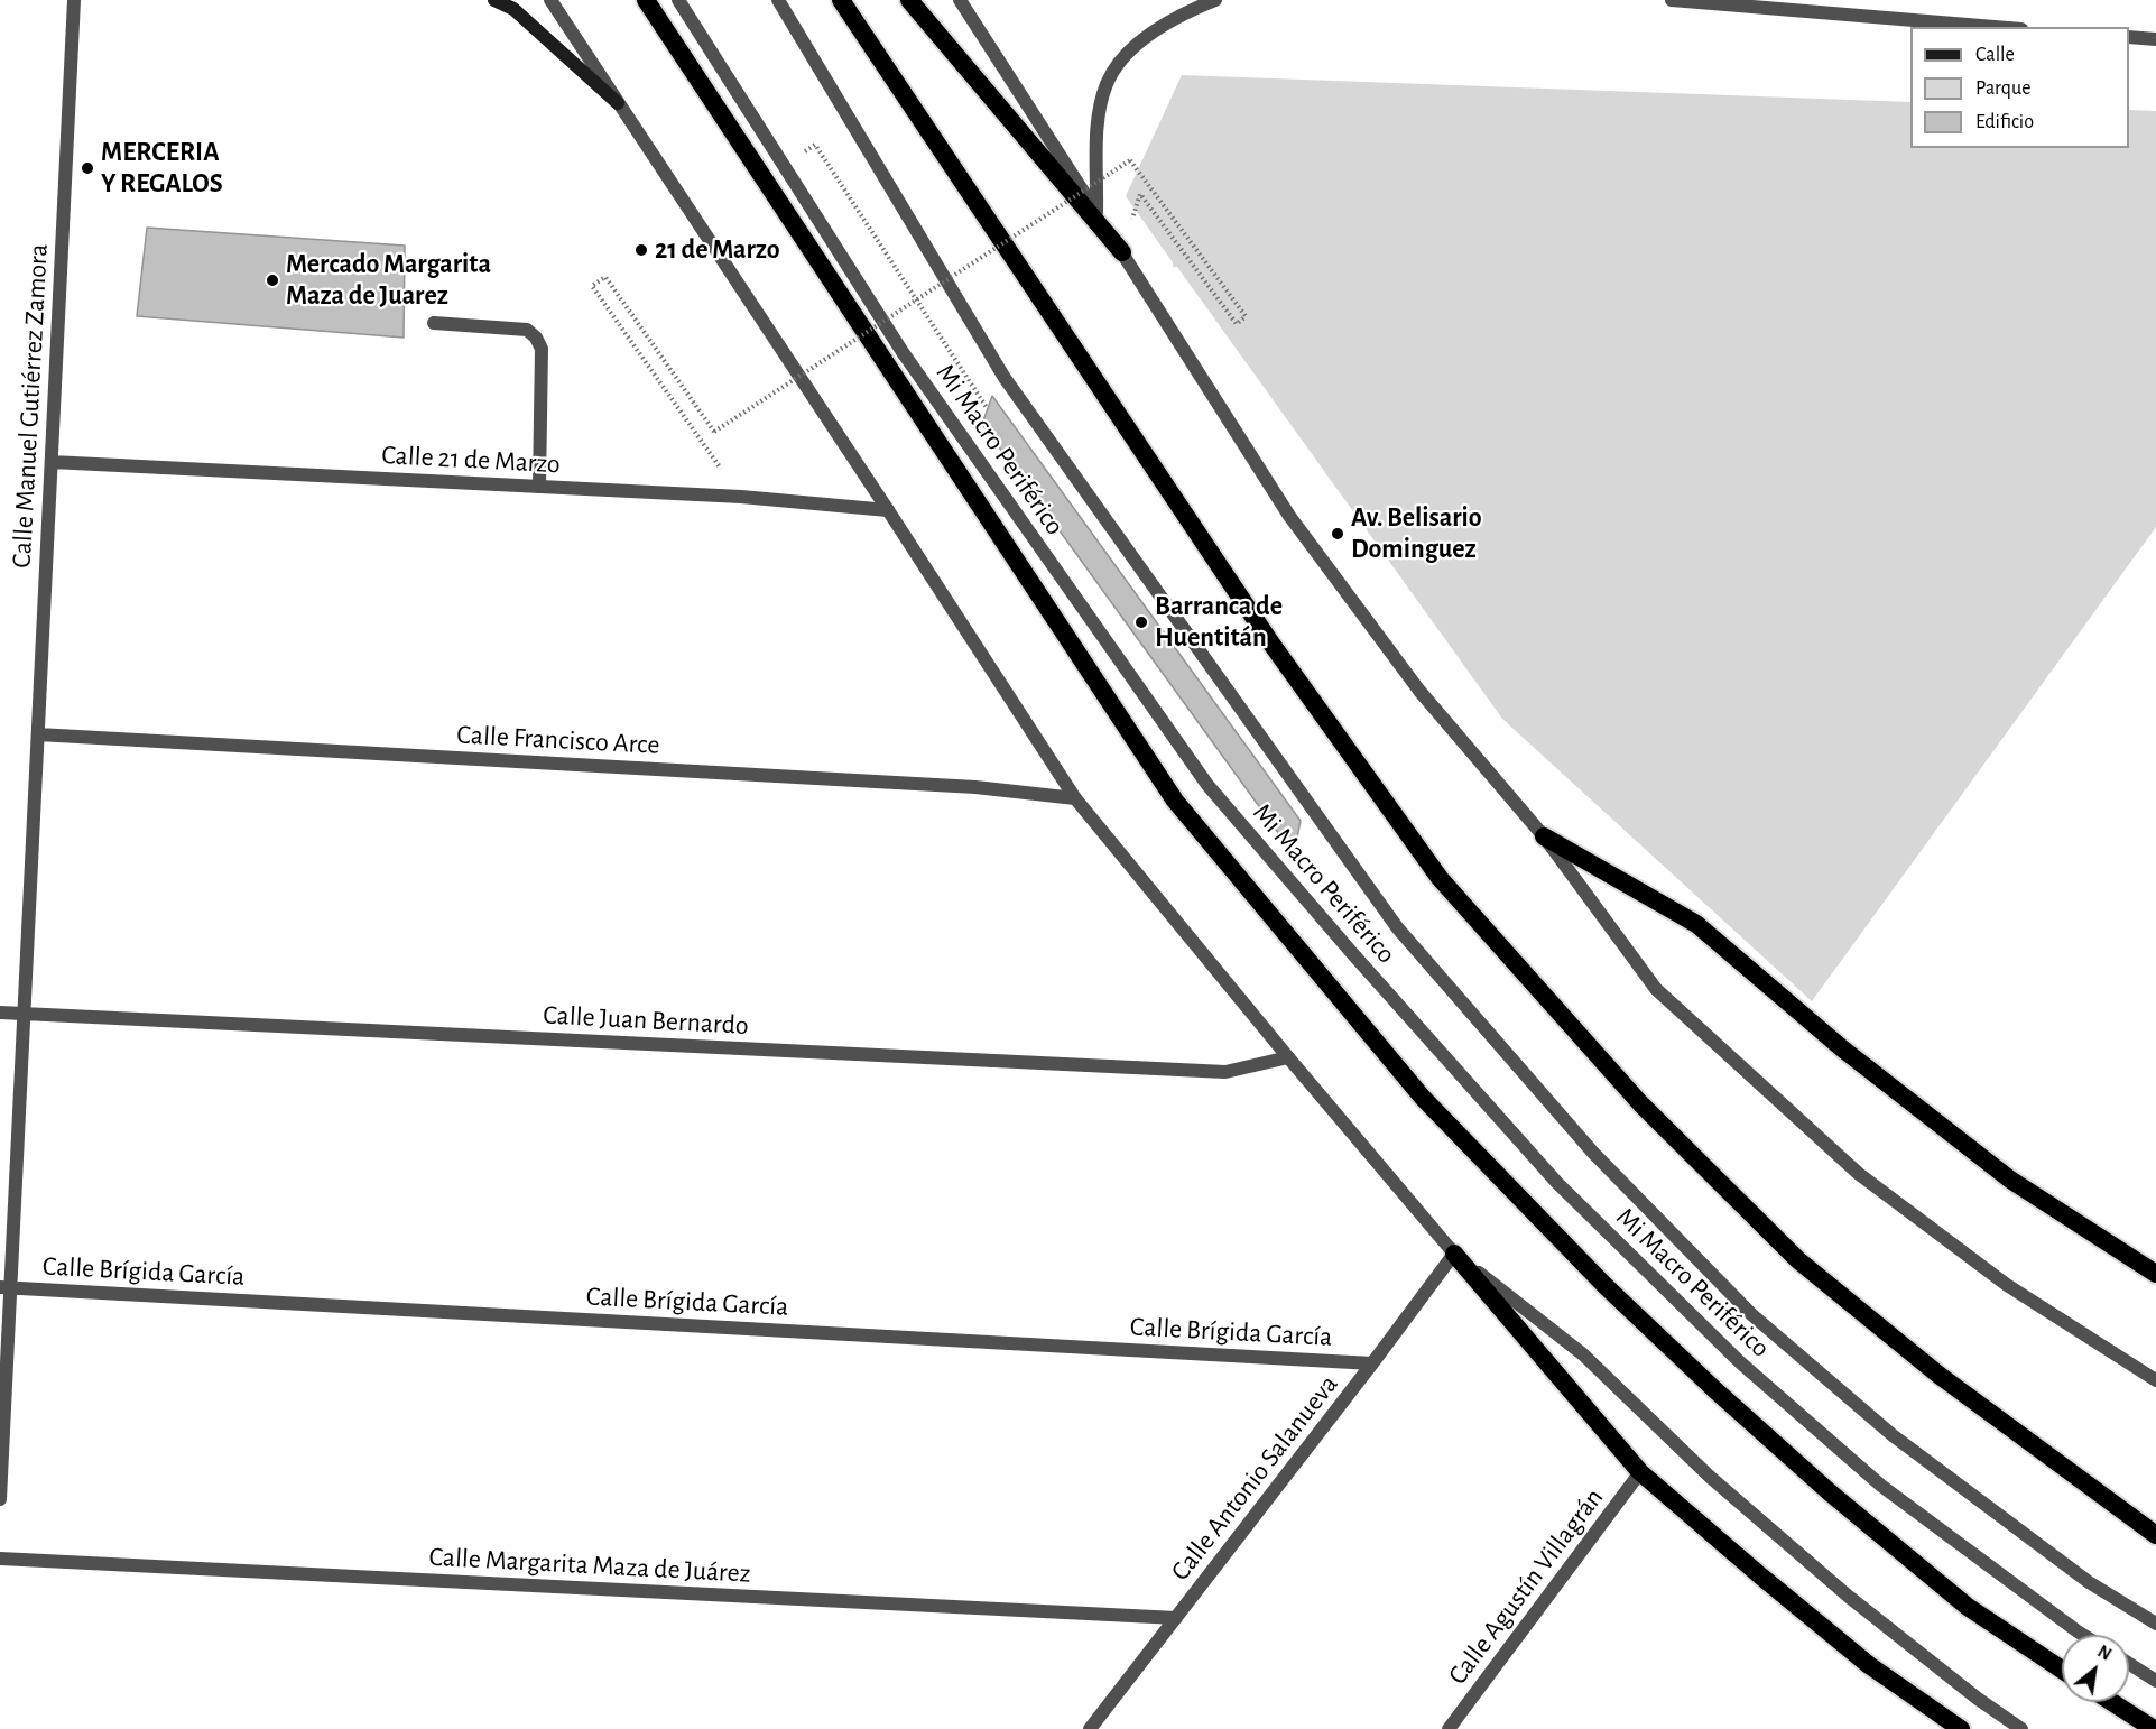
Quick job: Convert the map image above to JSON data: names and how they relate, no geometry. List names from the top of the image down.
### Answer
{
  "streets": {
    "street": [
      "Calle Manuel Gutiérrez Zamora",
      "Mi Macro Periférico",
      "Calle 21 de Marzo",
      "Calle Francisco Arce",
      "Calle Juan Bernardo",
      "Calle Brígida García",
      "Calle Antonio Salanueva",
      "Calle Margarita Maza de Juárez",
      "Calle Agustín Villagrán"
    ]
  },
  "crossings": [
    ["Calle Manuel Gutiérrez Zamora", "Calle 21 de Marzo"],
    ["Calle Manuel Gutiérrez Zamora", "Calle Francisco Arce"],
    ["Calle Manuel Gutiérrez Zamora", "Calle Juan Bernardo"],
    ["Calle Manuel Gutiérrez Zamora", "Calle Brígida García"],
    ["Calle Brígida García", "Calle Antonio Salanueva"],
    ["Calle Antonio Salanueva", "Calle Margarita Maza de Juárez"]
  ],
  "places": [
    "MERCERIA Y REGALOS",
    "21 de Marzo",
    "Mercado Margarita Maza de Juarez",
    "Av. Belisario Dominguez",
    "Barranca de Huentitán"
  ],
  "legend": ["Calle", "Parque", "Edificio"],
  "north": "top right"
}
